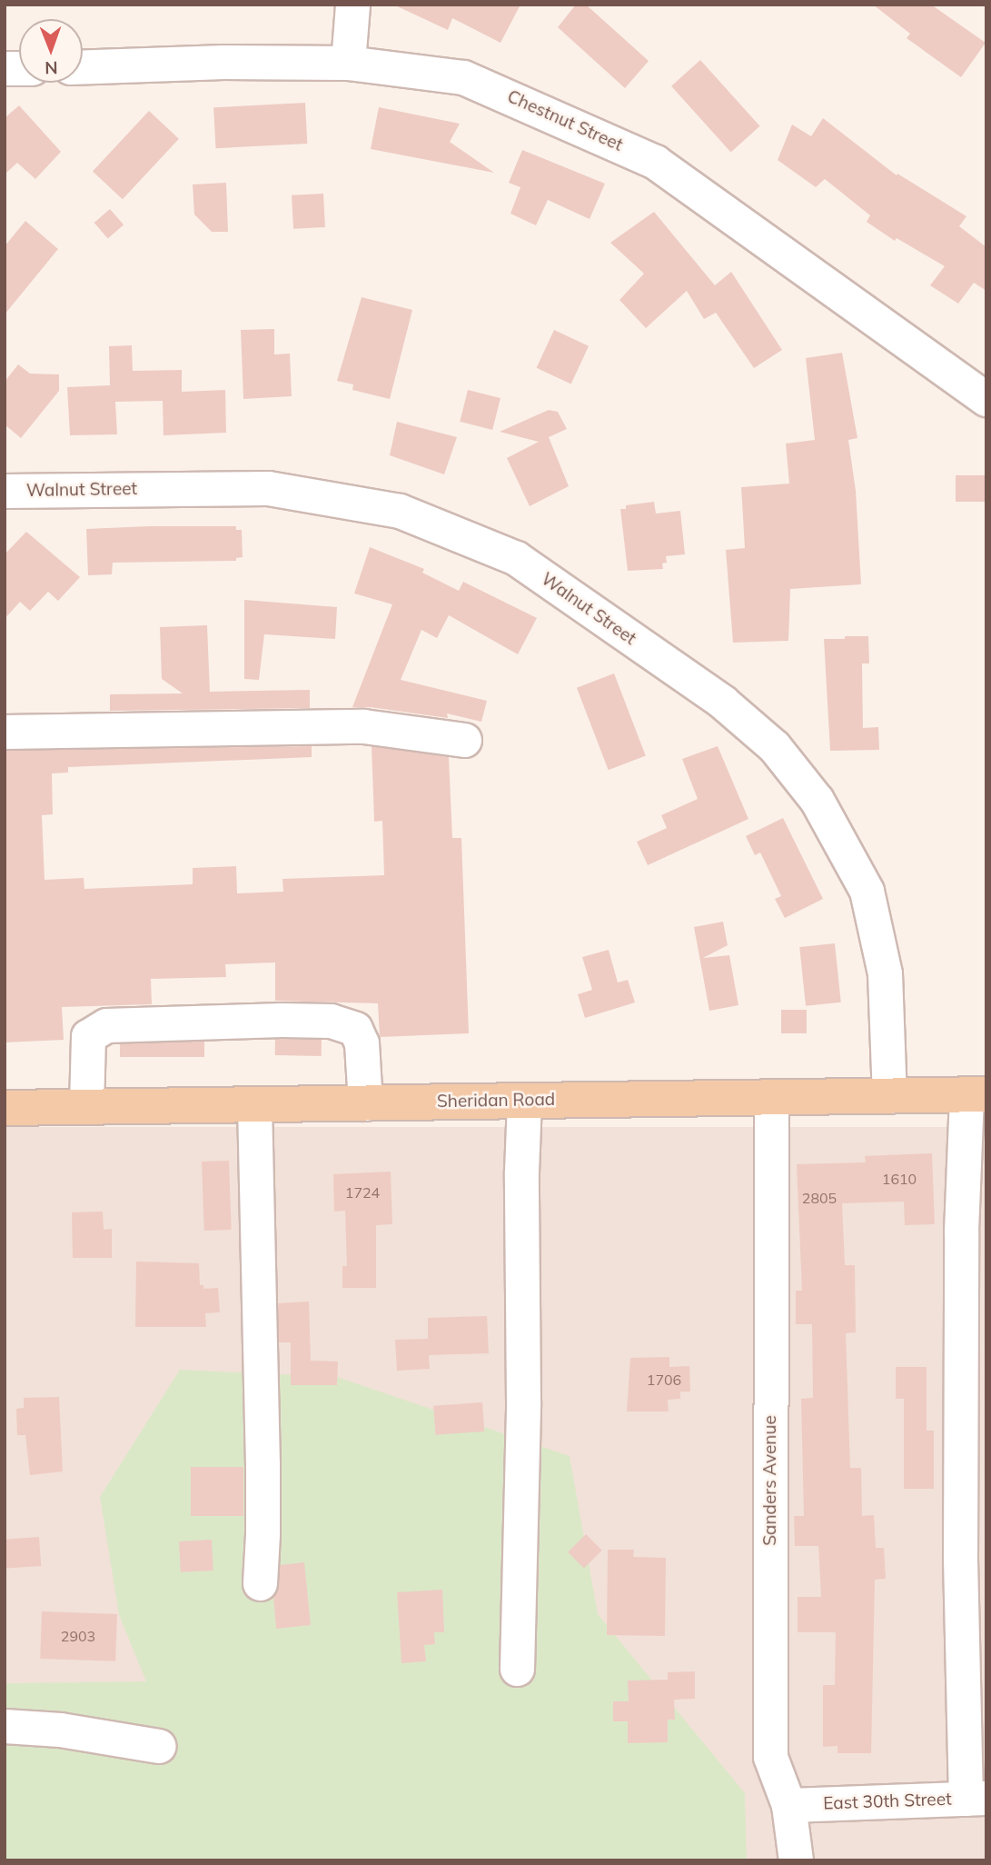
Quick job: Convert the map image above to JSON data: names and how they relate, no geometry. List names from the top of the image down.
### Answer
{
  "streets": {
    "main road": ["Sheridan Road"],
    "street": [
      "Chestnut Street",
      "Walnut Street",
      "Sanders Avenue",
      "East 30th Street"
    ]
  },
  "crossings": [
    ["Walnut Street", "Sheridan Road"],
    ["Sheridan Road", "Sanders Avenue"],
    ["Sanders Avenue", "East 30th Street"]
  ],
  "house_numbers": [
    "1610",
    "1724",
    "2805",
    "1706",
    "2903"
  ],
  "north": "bottom"
}
